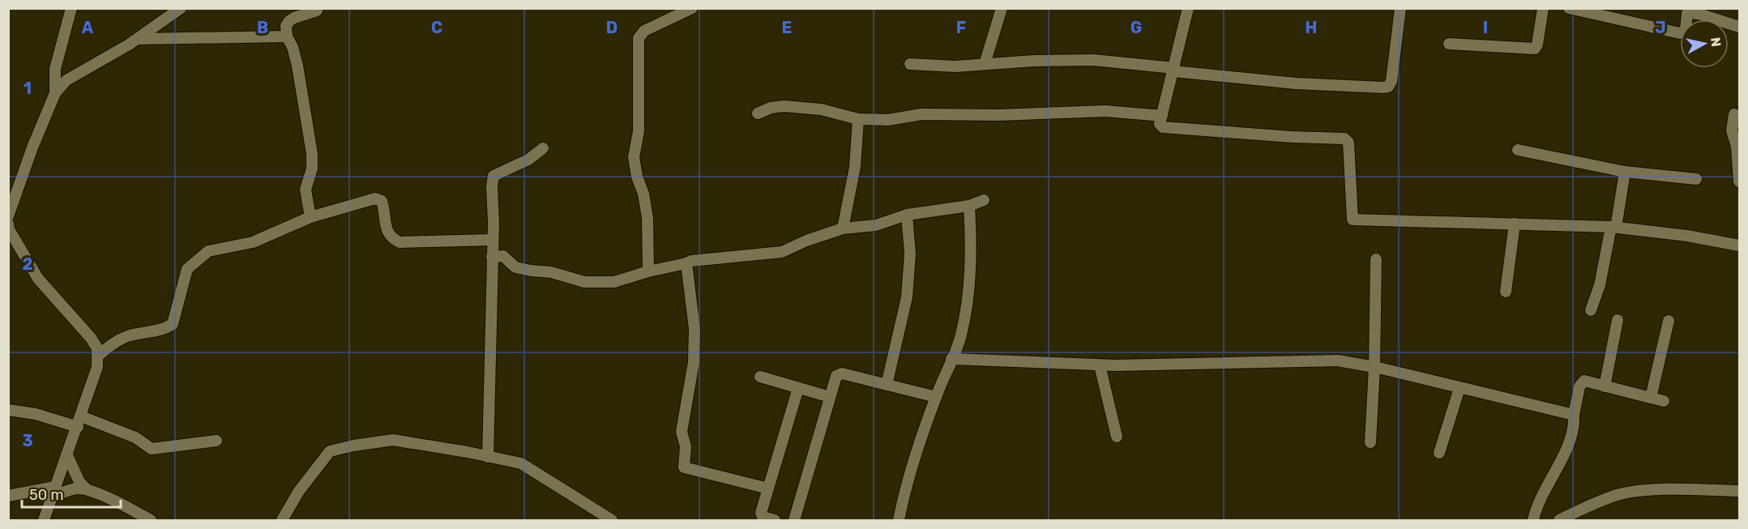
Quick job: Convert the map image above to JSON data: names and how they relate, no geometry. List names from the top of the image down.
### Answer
{
  "scale_bar": "50 m",
  "north": "right",
  "grid": {
    "columns": [
      "A",
      "B",
      "C",
      "D",
      "E",
      "F",
      "G",
      "H",
      "I",
      "J"
    ],
    "rows": ["1", "2", "3"]
  }
}
